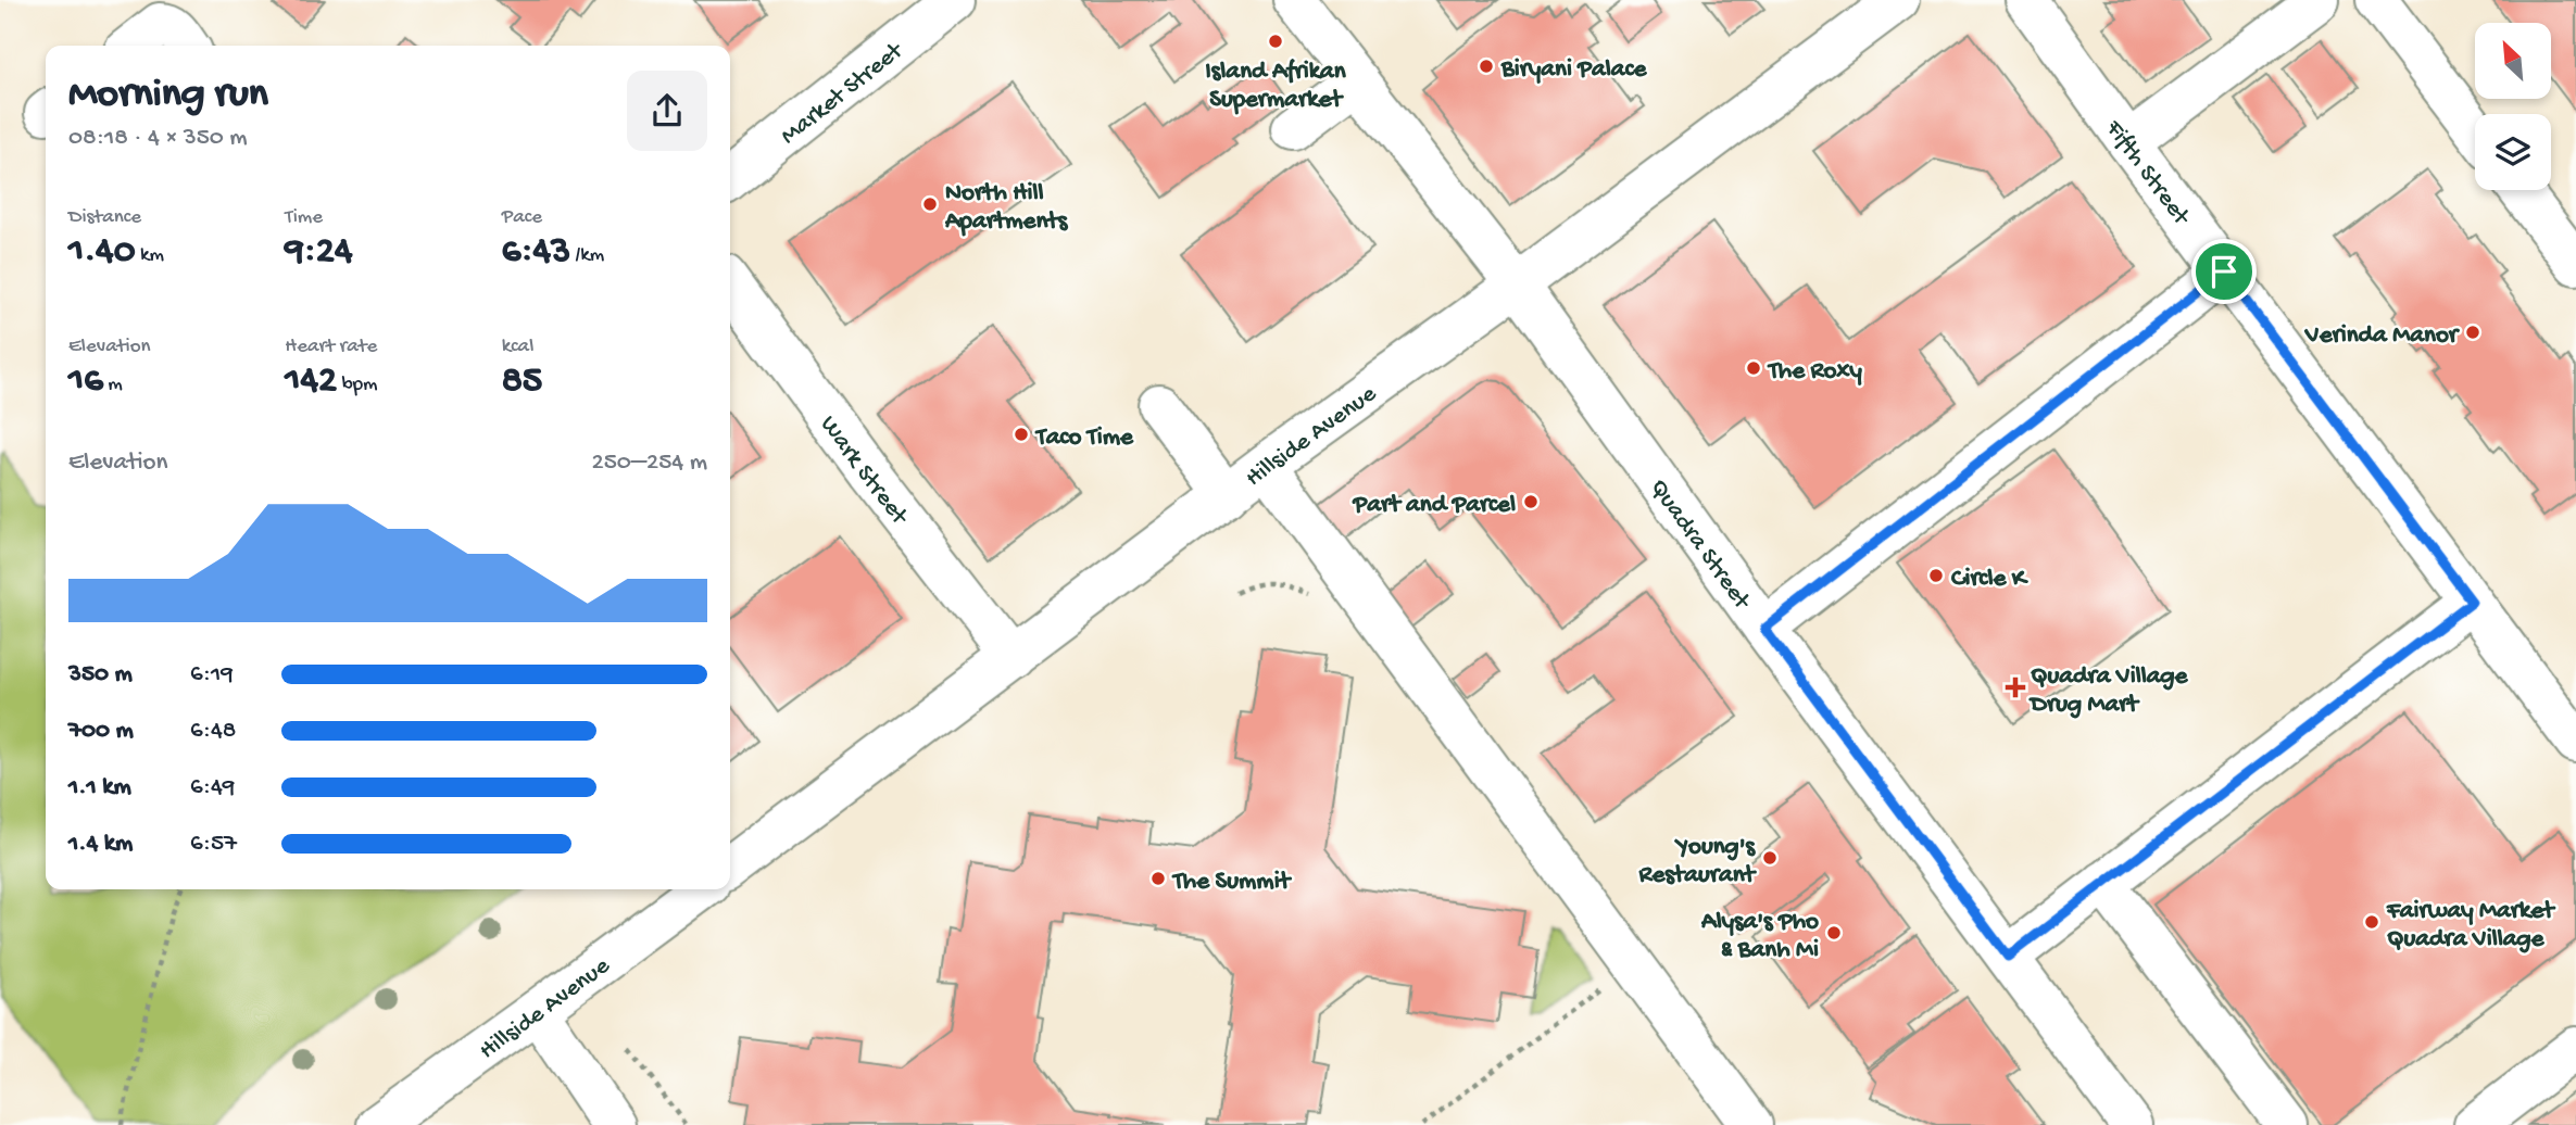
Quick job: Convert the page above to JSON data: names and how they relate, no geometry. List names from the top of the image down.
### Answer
{
  "streets": {
    "main road": [
      "Market Street",
      "Fifth Street",
      "Hillside Avenue",
      "Wark Street",
      "Quadra Street"
    ]
  },
  "crossings": [
    ["Hillside Avenue", "Wark Street"],
    ["Hillside Avenue", "Quadra Street"]
  ],
  "places": {
    "other": [
      "Island Afrikan Supermarket",
      "Biryani Palace",
      "North Hill Apartments",
      "Verinda Manor",
      "The Roxy",
      "Taco Time",
      "Part and Parcel",
      "Circle K",
      "Young's Restaurant",
      "The Summit",
      "Fairway Market Quadra Village",
      "Alysa's Pho & Banh Mi"
    ],
    "health": ["Quadra Village Drug Mart"]
  },
  "north": "top left",
  "page": {
    "heading": ["Morning run", "08:18 · 4 × 350 m"],
    "stats": [
      ["Distance", "1.40 km"],
      ["Time", "9:24"],
      ["Pace", "6:43 /km"],
      ["Elevation", "16 m"],
      ["Heart rate", "142 bpm"],
      ["kcal", "85"]
    ],
    "chart": ["Elevation", "250–254 m"],
    "list": [
      {
        "name": "350 m",
        "note": "6:19"
      },
      {
        "name": "700 m",
        "note": "6:48"
      },
      {
        "name": "1.1 km",
        "note": "6:49"
      },
      {
        "name": "1.4 km",
        "note": "6:57"
      }
    ]
  }
}
